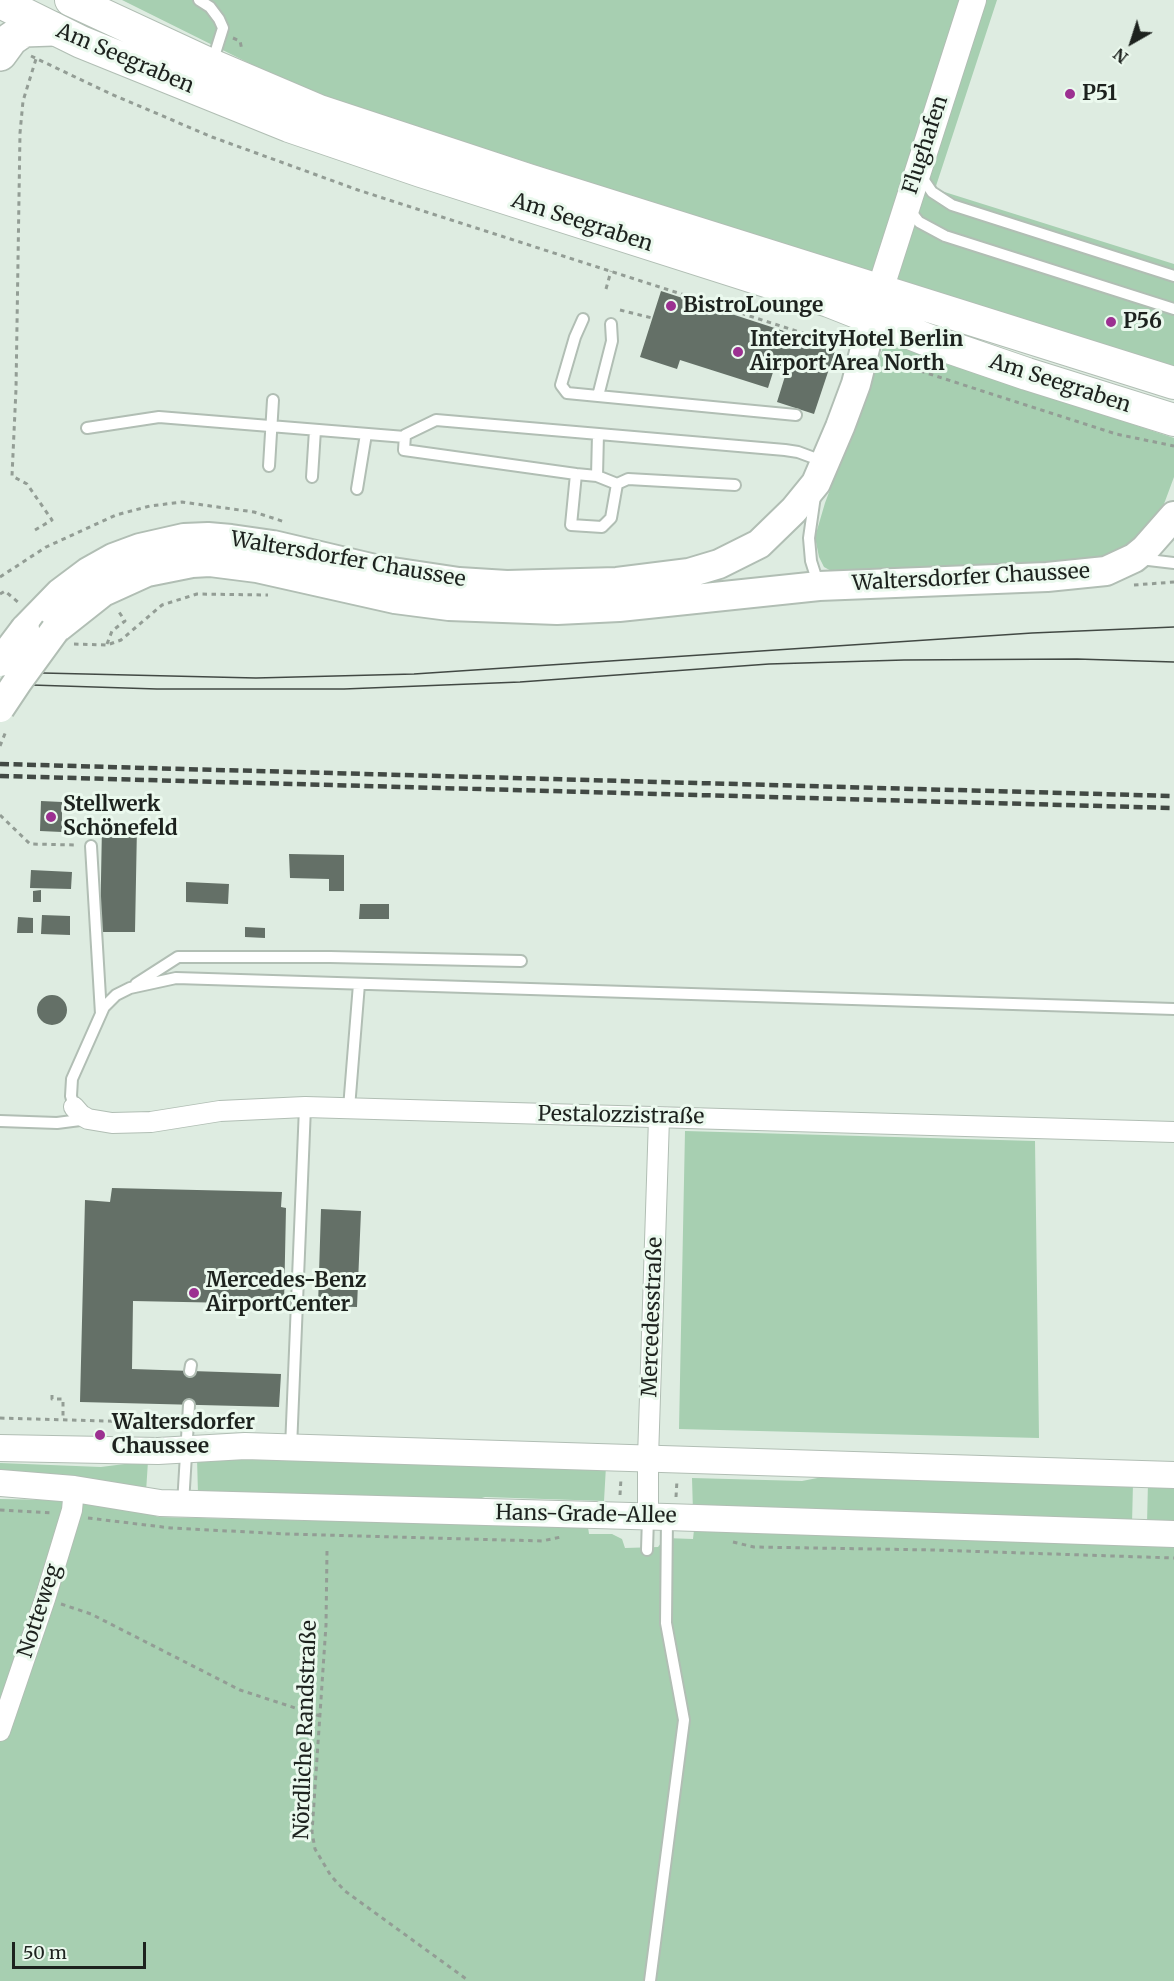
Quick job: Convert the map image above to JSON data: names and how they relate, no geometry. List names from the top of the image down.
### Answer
{
  "streets": {
    "main road": ["Am Seegraben", "Waltersdorfer Chaussee"],
    "street": [
      "Flughafen",
      "Pestalozzistraße",
      "Mercedesstraße",
      "Hans-Grade-Allee",
      "Notteweg"
    ],
    "path": ["Nördliche Randstraße"]
  },
  "crossings": [
    ["Am Seegraben", "Flughafen"],
    ["Am Seegraben", "Waltersdorfer Chaussee"],
    ["Flughafen", "Waltersdorfer Chaussee"],
    ["Pestalozzistraße", "Mercedesstraße"],
    ["Mercedesstraße", "Hans-Grade-Allee"],
    ["Hans-Grade-Allee", "Notteweg"]
  ],
  "places": [
    "P51",
    "BistroLounge",
    "P56",
    "IntercityHotel Berlin Airport Area North",
    "Stellwerk Schönefeld",
    "Mercedes-Benz AirportCenter",
    "Waltersdorfer Chaussee"
  ],
  "scale_bar": "50 m",
  "north": "bottom left"
}
